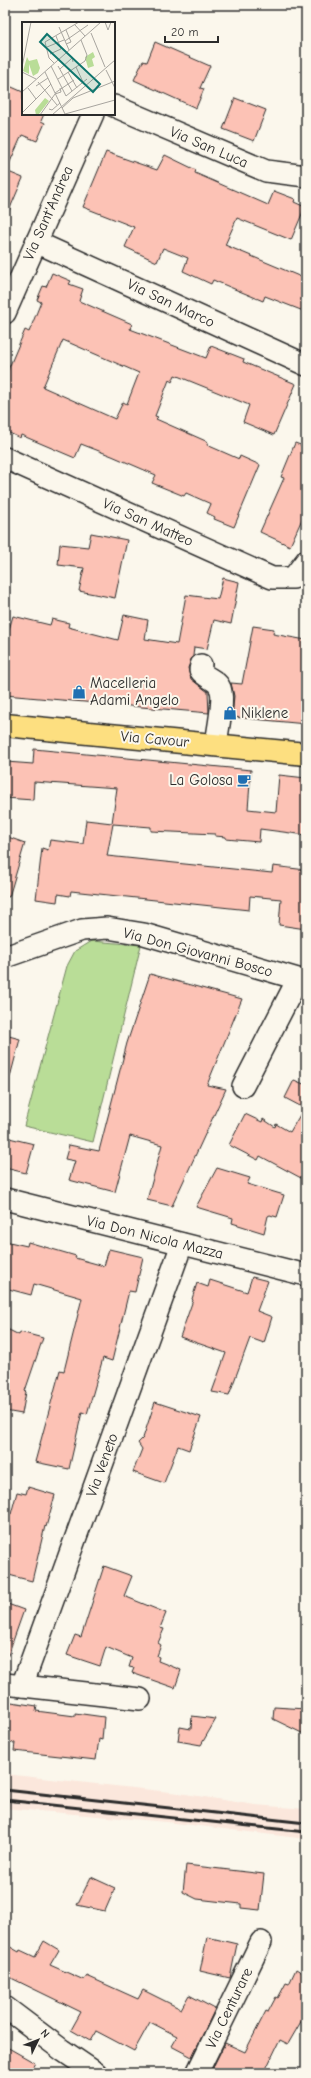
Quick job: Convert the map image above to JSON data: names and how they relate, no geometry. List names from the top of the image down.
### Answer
{
  "streets": {
    "main road": ["Via Cavour"],
    "street": [
      "Via San Luca",
      "Via Sant'Andrea",
      "Via San Marco",
      "Via San Matteo",
      "Via Don Giovanni Bosco",
      "Via Don Nicola Mazza",
      "Via Veneto",
      "Via Centurare"
    ]
  },
  "crossings": [
    ["Via Sant'Andrea", "Via San Marco"],
    ["Via Don Nicola Mazza", "Via Veneto"]
  ],
  "places": {
    "shop": ["Macelleria Adami Angelo", "Niklene"],
    "cafe": ["La Golosa"]
  },
  "scale_bar": "20 m",
  "north": "top right"
}
